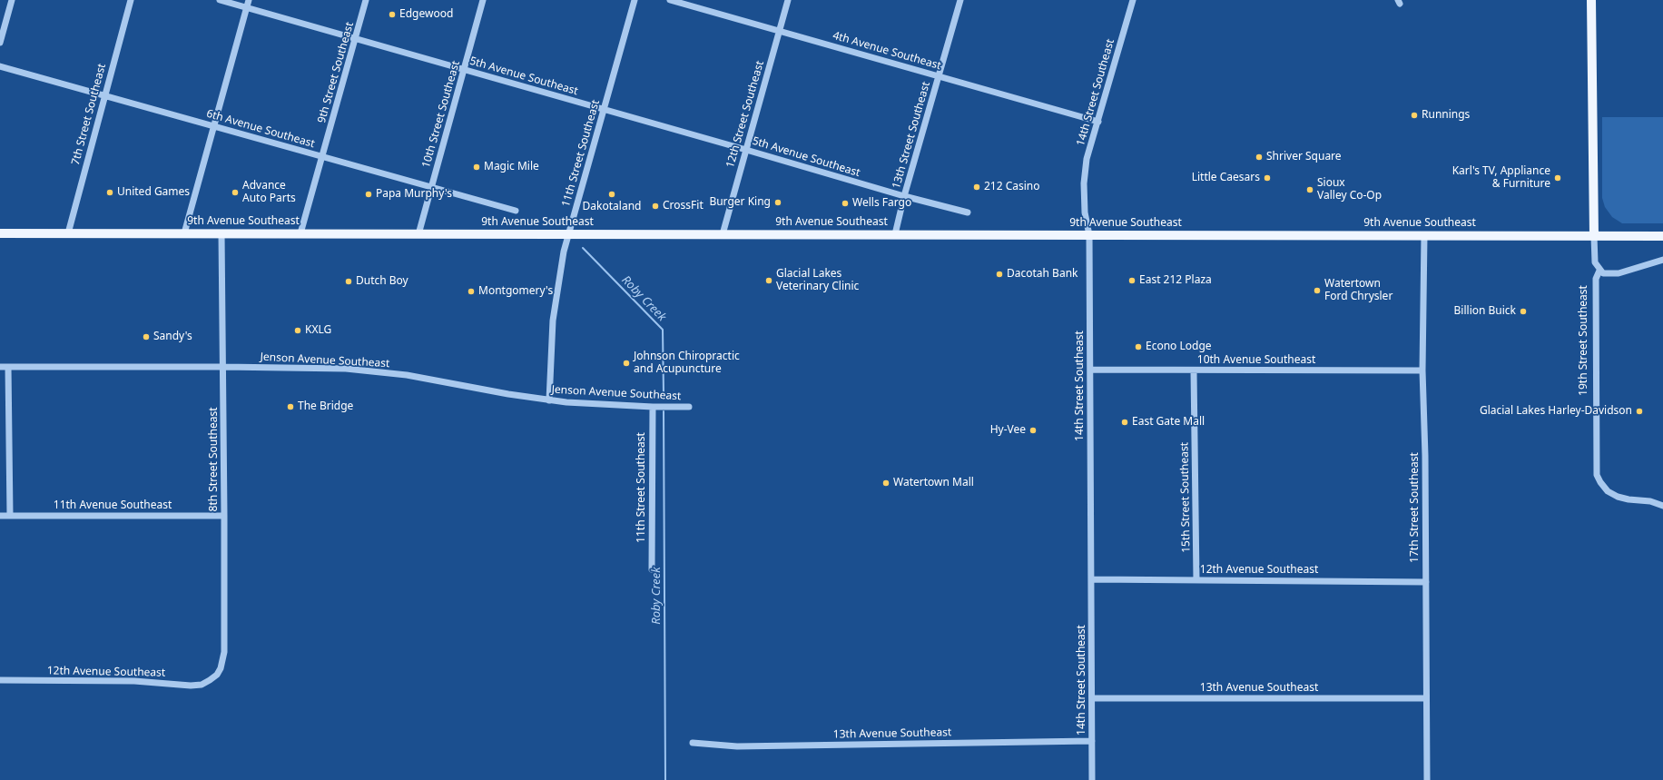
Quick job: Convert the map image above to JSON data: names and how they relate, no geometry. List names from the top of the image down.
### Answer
{
  "streets": {
    "main road": ["9th Avenue Southeast", "19th Street Southeast"],
    "street": [
      "4th Avenue Southeast",
      "9th Street Southeast",
      "5th Avenue Southeast",
      "14th Street Southeast",
      "7th Street Southeast",
      "10th Street Southeast",
      "12th Street Southeast",
      "6th Avenue Southeast",
      "13th Street Southeast",
      "11th Street Southeast",
      "Jenson Avenue Southeast",
      "10th Avenue Southeast",
      "8th Street Southeast",
      "15th Street Southeast",
      "11th Avenue Southeast",
      "17th Street Southeast",
      "12th Avenue Southeast",
      "13th Avenue Southeast"
    ]
  },
  "crossings": [
    ["4th Avenue Southeast", "14th Street Southeast"],
    ["4th Avenue Southeast", "12th Street Southeast"],
    ["4th Avenue Southeast", "13th Street Southeast"],
    ["9th Street Southeast", "5th Avenue Southeast"],
    ["9th Street Southeast", "6th Avenue Southeast"],
    ["9th Street Southeast", "9th Avenue Southeast"],
    ["5th Avenue Southeast", "10th Street Southeast"],
    ["5th Avenue Southeast", "12th Street Southeast"],
    ["5th Avenue Southeast", "13th Street Southeast"],
    ["5th Avenue Southeast", "11th Street Southeast"],
    ["14th Street Southeast", "9th Avenue Southeast"],
    ["14th Street Southeast", "10th Avenue Southeast"],
    ["14th Street Southeast", "12th Avenue Southeast"],
    ["14th Street Southeast", "13th Avenue Southeast"],
    ["7th Street Southeast", "6th Avenue Southeast"],
    ["7th Street Southeast", "9th Avenue Southeast"],
    ["10th Street Southeast", "6th Avenue Southeast"],
    ["10th Street Southeast", "9th Avenue Southeast"],
    ["12th Street Southeast", "9th Avenue Southeast"],
    ["13th Street Southeast", "9th Avenue Southeast"],
    ["11th Street Southeast", "9th Avenue Southeast"],
    ["11th Street Southeast", "Jenson Avenue Southeast"],
    ["9th Avenue Southeast", "19th Street Southeast"],
    ["9th Avenue Southeast", "8th Street Southeast"],
    ["9th Avenue Southeast", "17th Street Southeast"],
    ["Jenson Avenue Southeast", "8th Street Southeast"],
    ["10th Avenue Southeast", "15th Street Southeast"],
    ["10th Avenue Southeast", "17th Street Southeast"],
    ["8th Street Southeast", "11th Avenue Southeast"],
    ["8th Street Southeast", "12th Avenue Southeast"],
    ["15th Street Southeast", "12th Avenue Southeast"],
    ["17th Street Southeast", "12th Avenue Southeast"],
    ["17th Street Southeast", "13th Avenue Southeast"]
  ],
  "water": ["Roby Creek"],
  "places": [
    "Edgewood",
    "Runnings",
    "Shriver Square",
    "Magic Mile",
    "Little Caesars",
    "Karl's TV, Appliance & Furniture",
    "212 Casino",
    "Sioux Valley Co-Op",
    "United Games",
    "Advance Auto Parts",
    "Papa Murphy's",
    "Dakotaland",
    "Burger King",
    "Wells Fargo",
    "CrossFit",
    "Dacotah Bank",
    "Glacial Lakes Veterinary Clinic",
    "East 212 Plaza",
    "Dutch Boy",
    "Watertown Ford Chrysler",
    "Montgomery's",
    "Billion Buick",
    "KXLG",
    "Sandy's",
    "Econo Lodge",
    "Johnson Chiropractic and Acupuncture",
    "The Bridge",
    "Glacial Lakes Harley-Davidson",
    "East Gate Mall",
    "Hy-Vee",
    "Watertown Mall"
  ]
}
